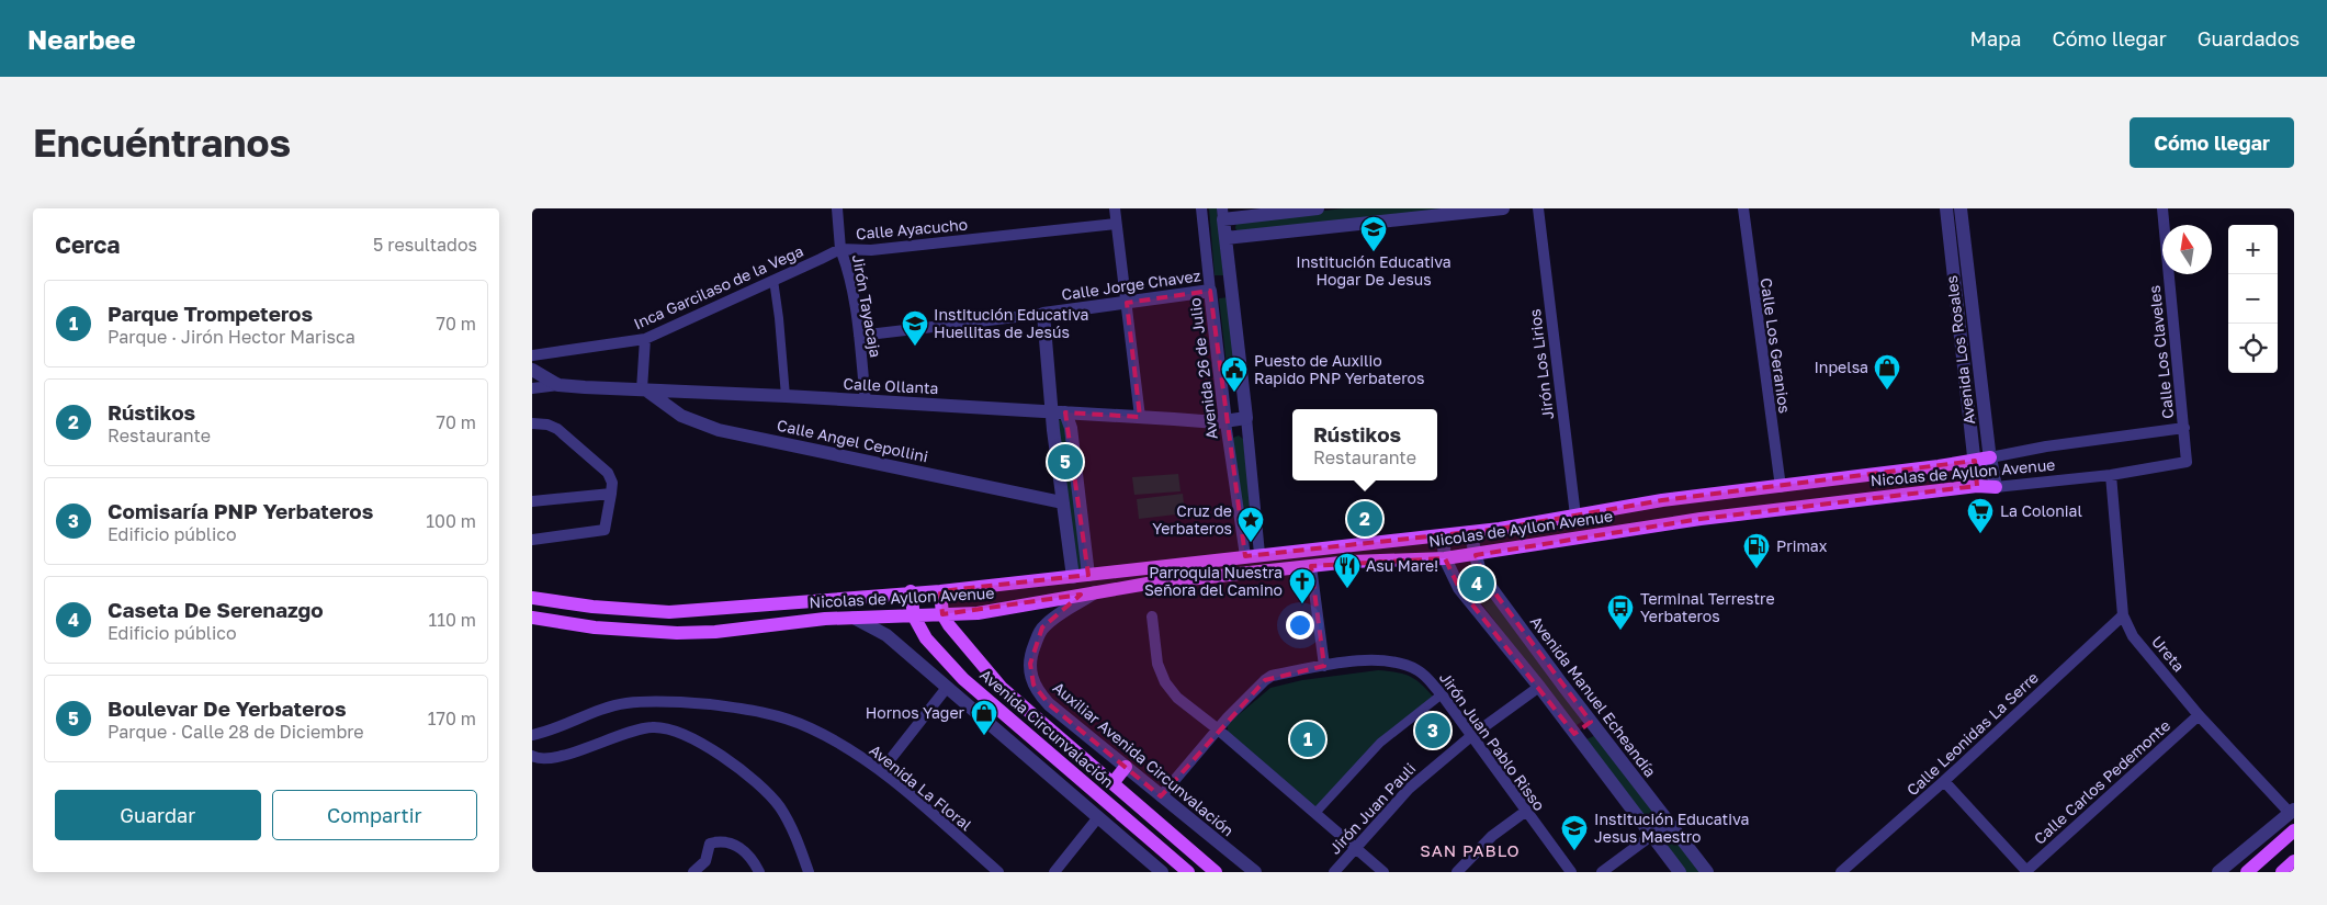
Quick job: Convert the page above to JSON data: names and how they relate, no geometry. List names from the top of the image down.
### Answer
{
  "streets": {
    "main road": ["Nicolas de Ayllon Avenue", "Avenida Circunvalación"],
    "street": [
      "Calle Ayacucho",
      "Calle Jorge Chavez",
      "Inca Garcilaso de la Vega",
      "Jirón Tayacaja",
      "Calle Los Geranios",
      "Avenida Los Rosales",
      "Calle Los Claveles",
      "Jirón Los Lirios",
      "Avenida 26 de Julio",
      "Calle Ollanta",
      "Calle Angel Cepollini",
      "Ureta",
      "Avenida Manuel Echeandía",
      "Calle Leonidas La Serre",
      "Jirón Juan Pablo Risso",
      "Auxiliar Avenida Circunvalación",
      "Calle Carlos Pedemonte",
      "Avenida La Floral",
      "Jirón Juan Pauli"
    ]
  },
  "crossings": [
    ["Calle Ayacucho", "Inca Garcilaso de la Vega"],
    ["Calle Ayacucho", "Jirón Tayacaja"],
    ["Calle Jorge Chavez", "Jirón Tayacaja"],
    ["Calle Jorge Chavez", "Avenida 26 de Julio"],
    ["Inca Garcilaso de la Vega", "Jirón Tayacaja"],
    ["Jirón Tayacaja", "Calle Ollanta"],
    ["Calle Los Geranios", "Nicolas de Ayllon Avenue"],
    ["Avenida Los Rosales", "Nicolas de Ayllon Avenue"],
    ["Calle Los Claveles", "Nicolas de Ayllon Avenue"],
    ["Jirón Los Lirios", "Nicolas de Ayllon Avenue"],
    ["Avenida 26 de Julio", "Calle Ollanta"],
    ["Avenida 26 de Julio", "Nicolas de Ayllon Avenue"],
    ["Calle Ollanta", "Calle Angel Cepollini"],
    ["Nicolas de Ayllon Avenue", "Ureta"],
    ["Nicolas de Ayllon Avenue", "Avenida Manuel Echeandía"],
    ["Nicolas de Ayllon Avenue", "Avenida Circunvalación"],
    ["Nicolas de Ayllon Avenue", "Auxiliar Avenida Circunvalación"],
    ["Ureta", "Calle Leonidas La Serre"],
    ["Ureta", "Calle Carlos Pedemonte"],
    ["Jirón Juan Pablo Risso", "Auxiliar Avenida Circunvalación"],
    ["Jirón Juan Pablo Risso", "Jirón Juan Pauli"]
  ],
  "districts": ["SAN PABLO"],
  "places": {
    "school or university": ["Institución Educativa Hogar De Jesus", "Institución Educativa Huellitas de Jesús", "Institución Educativa Jesus Maestro"],
    "shop": ["Inpelsa", "Hornos Yager"],
    "public building": ["Puesto de Auxilio Rapido PNP Yerbateros"],
    "supermarket": ["La Colonial"],
    "place": ["Cruz de Yerbateros"],
    "fuel station": ["Primax"],
    "restaurant": ["Asu Mare!"],
    "church": ["Parroquia Nuestra Señora del Camino"],
    "bus stop": ["Terminal Terrestre Yerbateros"]
  },
  "north": "top",
  "page": {
    "header": "Nearbee",
    "nav": ["Mapa", "Cómo llegar", "Guardados"],
    "buttons": [
      "Cómo llegar",
      ["Guardar", "Compartir"]
    ],
    "title": "Encuéntranos",
    "heading": ["Cerca", "5 resultados"],
    "map_buttons": ["+", "−"],
    "list": [
      {
        "mark": "1",
        "name": "Parque Trompeteros",
        "note": "Parque · Jirón Hector Marisca",
        "value": "70 m"
      },
      {
        "mark": "2",
        "name": "Rústikos",
        "note": "Restaurante",
        "value": "70 m"
      },
      {
        "mark": "3",
        "name": "Comisaría PNP Yerbateros",
        "note": "Edificio público",
        "value": "100 m"
      },
      {
        "mark": "4",
        "name": "Caseta De Serenazgo",
        "note": "Edificio público",
        "value": "110 m"
      },
      {
        "mark": "5",
        "name": "Boulevar De Yerbateros",
        "note": "Parque · Calle 28 de Diciembre",
        "value": "170 m"
      }
    ],
    "popup": ["Rústikos", "Restaurante"],
    "pins": [
      "5",
      "2",
      "4",
      "3",
      "1"
    ]
  }
}
